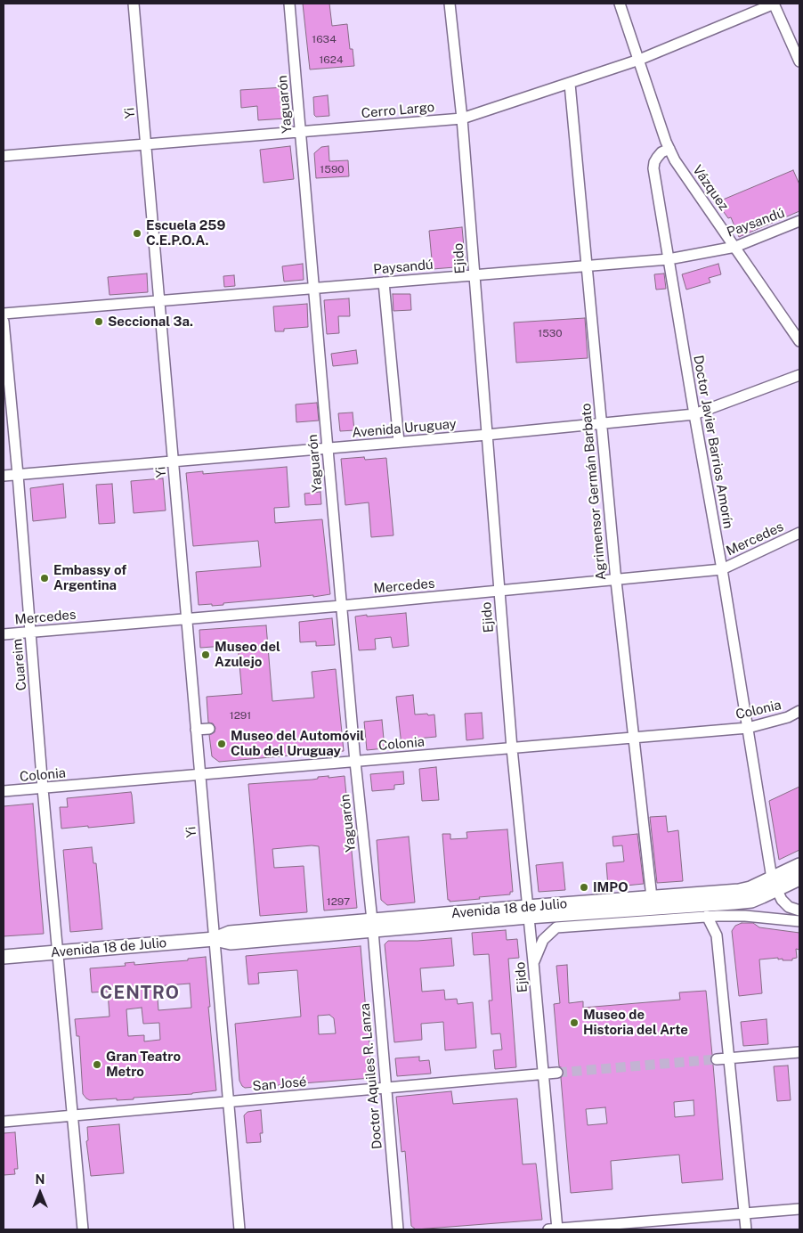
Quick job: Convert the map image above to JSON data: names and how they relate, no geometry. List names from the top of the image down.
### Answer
{
  "streets": {
    "main road": ["Avenida 18 de Julio"],
    "street": [
      "Yaguarón",
      "Cerro Largo",
      "Yi",
      "Vázquez",
      "Paysandú",
      "Ejido",
      "Avenida Uruguay",
      "Doctor Javier Barrios Amorín",
      "Agrimensor Germán Barbato",
      "Mercedes",
      "Cuareim",
      "Colonia",
      "Doctor Aquiles R. Lanza",
      "San José"
    ]
  },
  "crossings": [
    ["Yaguarón", "Cerro Largo"],
    ["Yaguarón", "Paysandú"],
    ["Yaguarón", "Avenida Uruguay"],
    ["Yaguarón", "Mercedes"],
    ["Yaguarón", "Colonia"],
    ["Yaguarón", "Avenida 18 de Julio"],
    ["Yaguarón", "Doctor Aquiles R. Lanza"],
    ["Cerro Largo", "Yi"],
    ["Cerro Largo", "Vázquez"],
    ["Cerro Largo", "Ejido"],
    ["Cerro Largo", "Agrimensor Germán Barbato"],
    ["Yi", "Paysandú"],
    ["Yi", "Avenida Uruguay"],
    ["Yi", "Mercedes"],
    ["Yi", "Colonia"],
    ["Yi", "Avenida 18 de Julio"],
    ["Yi", "San José"],
    ["Vázquez", "Paysandú"],
    ["Vázquez", "Doctor Javier Barrios Amorín"],
    ["Paysandú", "Ejido"],
    ["Paysandú", "Doctor Javier Barrios Amorín"],
    ["Paysandú", "Agrimensor Germán Barbato"],
    ["Ejido", "Avenida Uruguay"],
    ["Ejido", "Mercedes"],
    ["Ejido", "Colonia"],
    ["Ejido", "Avenida 18 de Julio"],
    ["Ejido", "San José"],
    ["Avenida Uruguay", "Doctor Javier Barrios Amorín"],
    ["Avenida Uruguay", "Agrimensor Germán Barbato"],
    ["Avenida Uruguay", "Cuareim"],
    ["Doctor Javier Barrios Amorín", "Mercedes"],
    ["Doctor Javier Barrios Amorín", "Colonia"],
    ["Doctor Javier Barrios Amorín", "Avenida 18 de Julio"],
    ["Agrimensor Germán Barbato", "Mercedes"],
    ["Agrimensor Germán Barbato", "Colonia"],
    ["Agrimensor Germán Barbato", "Avenida 18 de Julio"],
    ["Mercedes", "Cuareim"],
    ["Cuareim", "Colonia"],
    ["Cuareim", "Avenida 18 de Julio"],
    ["Cuareim", "San José"],
    ["Avenida 18 de Julio", "Doctor Aquiles R. Lanza"],
    ["Doctor Aquiles R. Lanza", "San José"]
  ],
  "districts": ["CENTRO"],
  "places": [
    "Escuela 259 C.E.P.O.A.",
    "Seccional 3a.",
    "Embassy of Argentina",
    "Museo del Azulejo",
    "Museo del Automóvil Club del Uruguay",
    "IMPO",
    "Museo de Historia del Arte",
    "Gran Teatro Metro"
  ],
  "house_numbers": [
    "1634",
    "1624",
    "1590",
    "1530",
    "1291",
    "1297"
  ],
  "north": "top"
}
